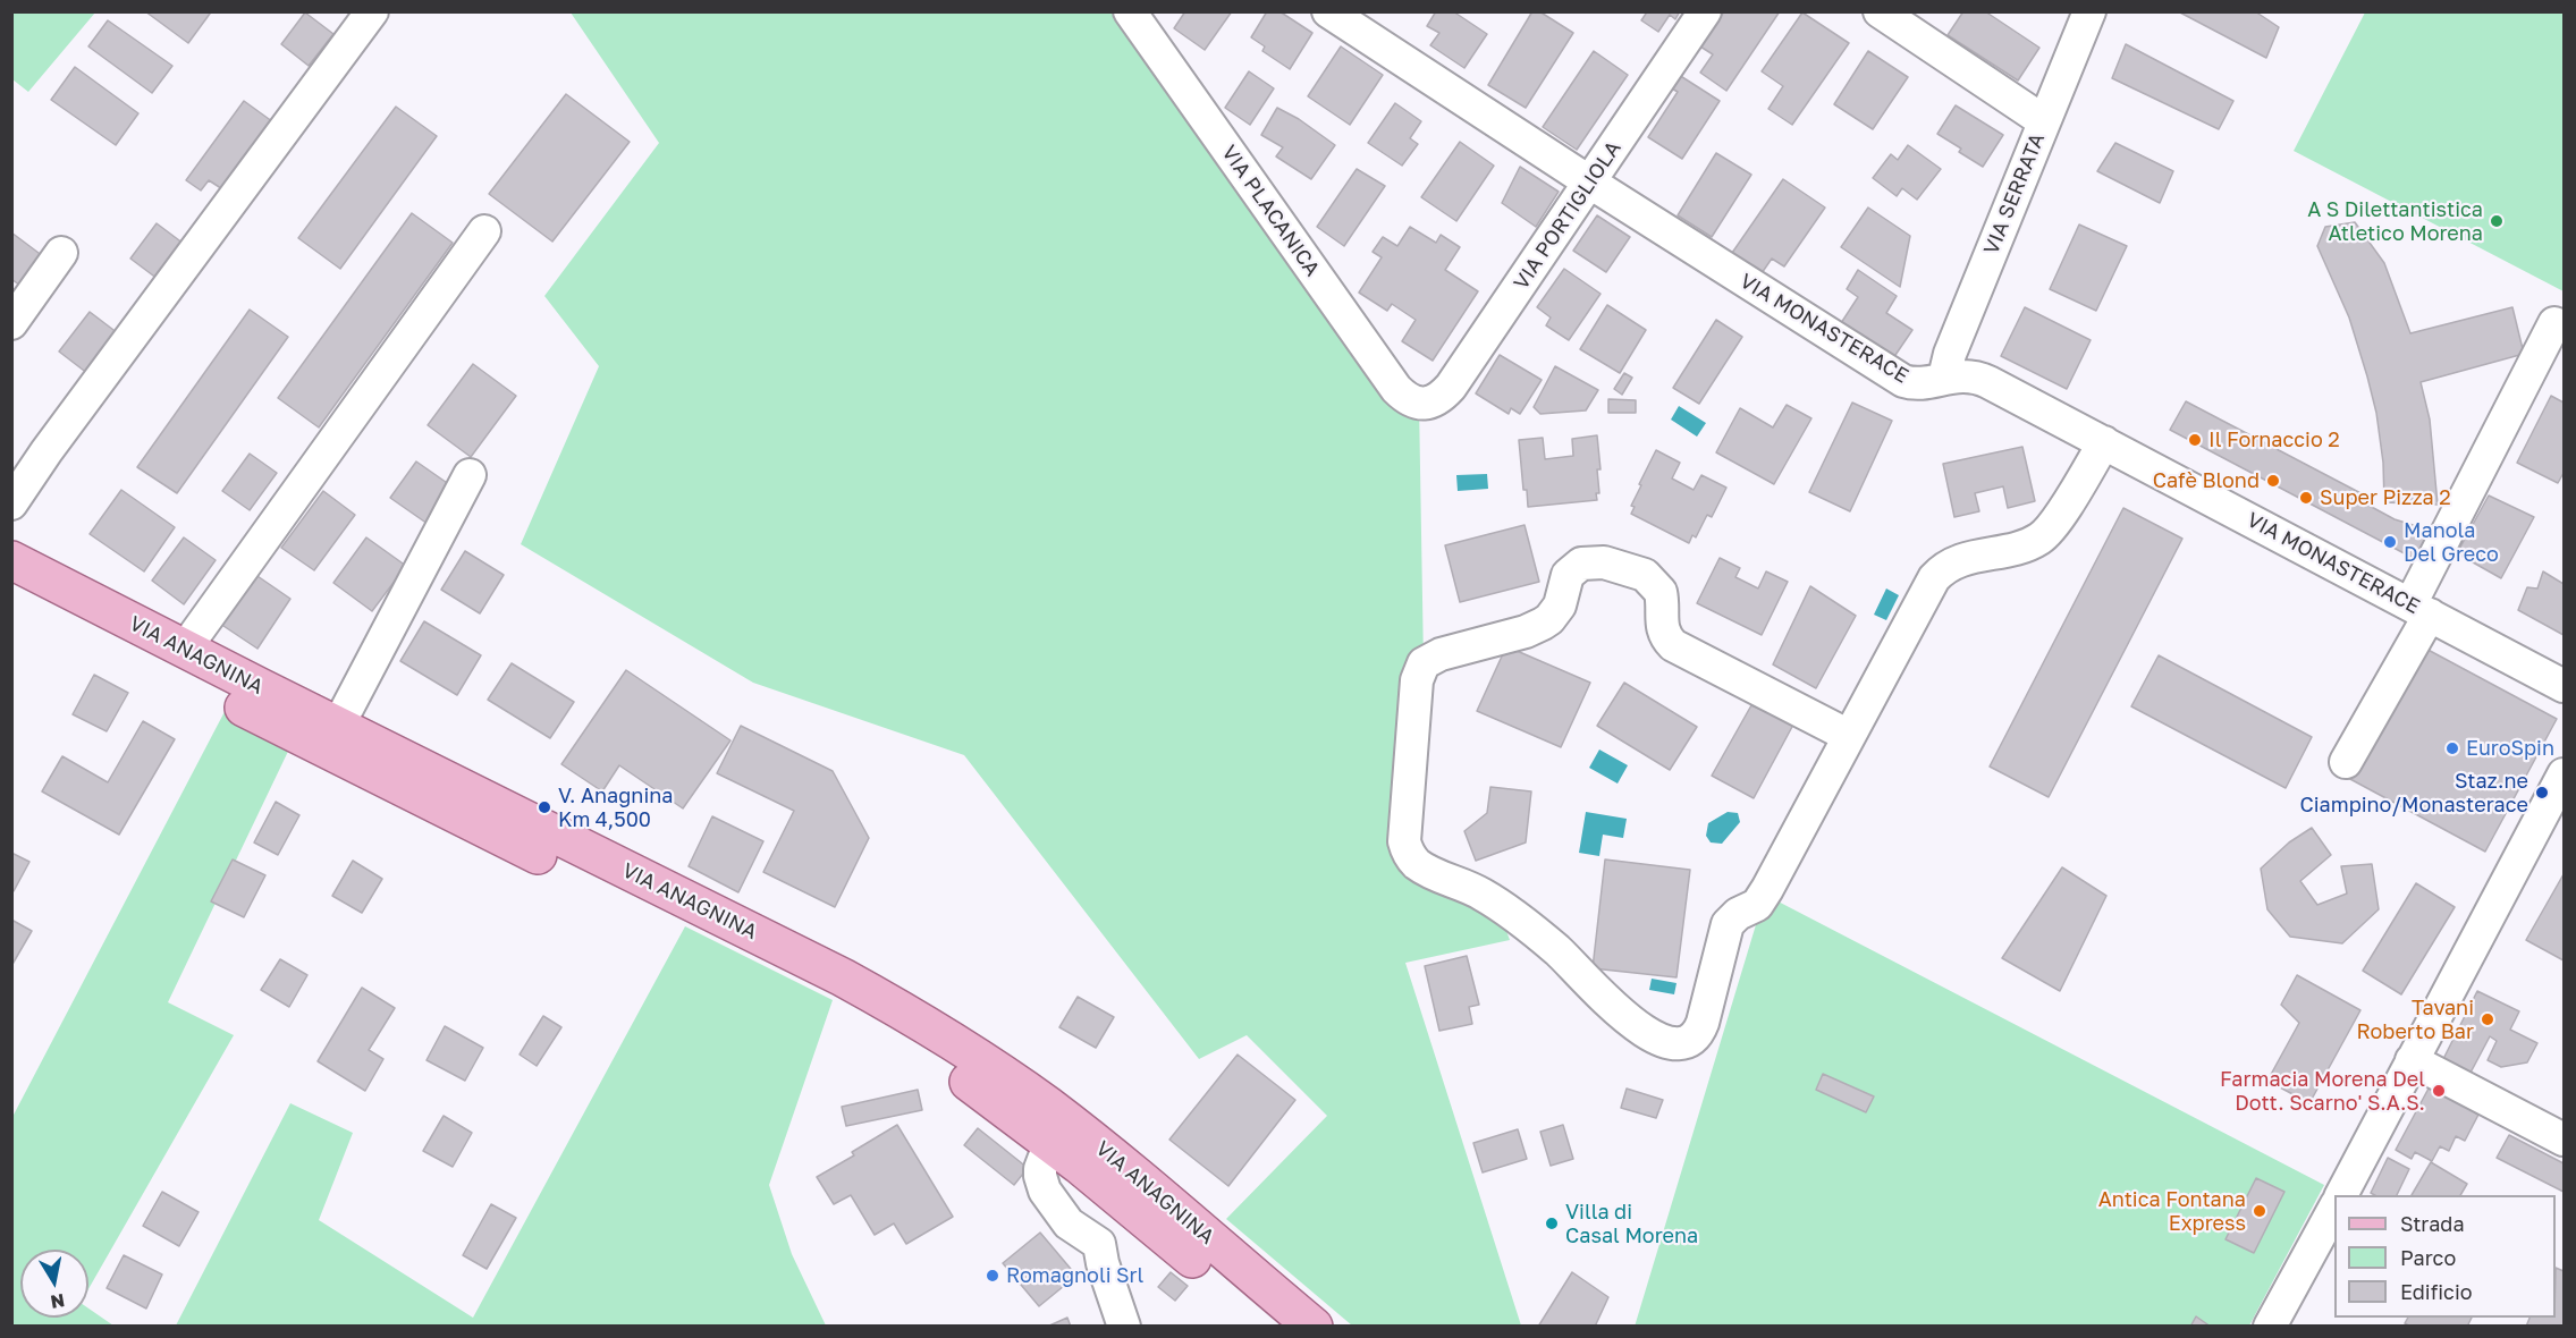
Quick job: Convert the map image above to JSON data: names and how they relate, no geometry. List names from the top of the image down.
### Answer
{
  "streets": {
    "main road": ["VIA ANAGNINA"],
    "street": [
      "VIA SERRATA",
      "VIA PLACANICA",
      "VIA PORTIGLIOLA",
      "VIA MONASTERACE"
    ]
  },
  "crossings": [
    ["VIA SERRATA", "VIA MONASTERACE"],
    ["VIA PLACANICA", "VIA PORTIGLIOLA"],
    ["VIA PORTIGLIOLA", "VIA MONASTERACE"]
  ],
  "places": [
    "A S Dilettantistica Atletico Morena",
    "Il Fornaccio 2",
    "Cafè Blond",
    "Super Pizza 2",
    "Manola Del Greco",
    "EuroSpin",
    "Staz.ne Ciampino/Monasterace",
    "V. Anagnina Km 4,500",
    "Tavani Roberto Bar",
    "Farmacia Morena Del Dott. Scarno' S.A.S.",
    "Antica Fontana Express",
    "Villa di Casal Morena",
    "Romagnoli Srl"
  ],
  "legend": ["Strada", "Parco", "Edificio"],
  "north": "bottom"
}
